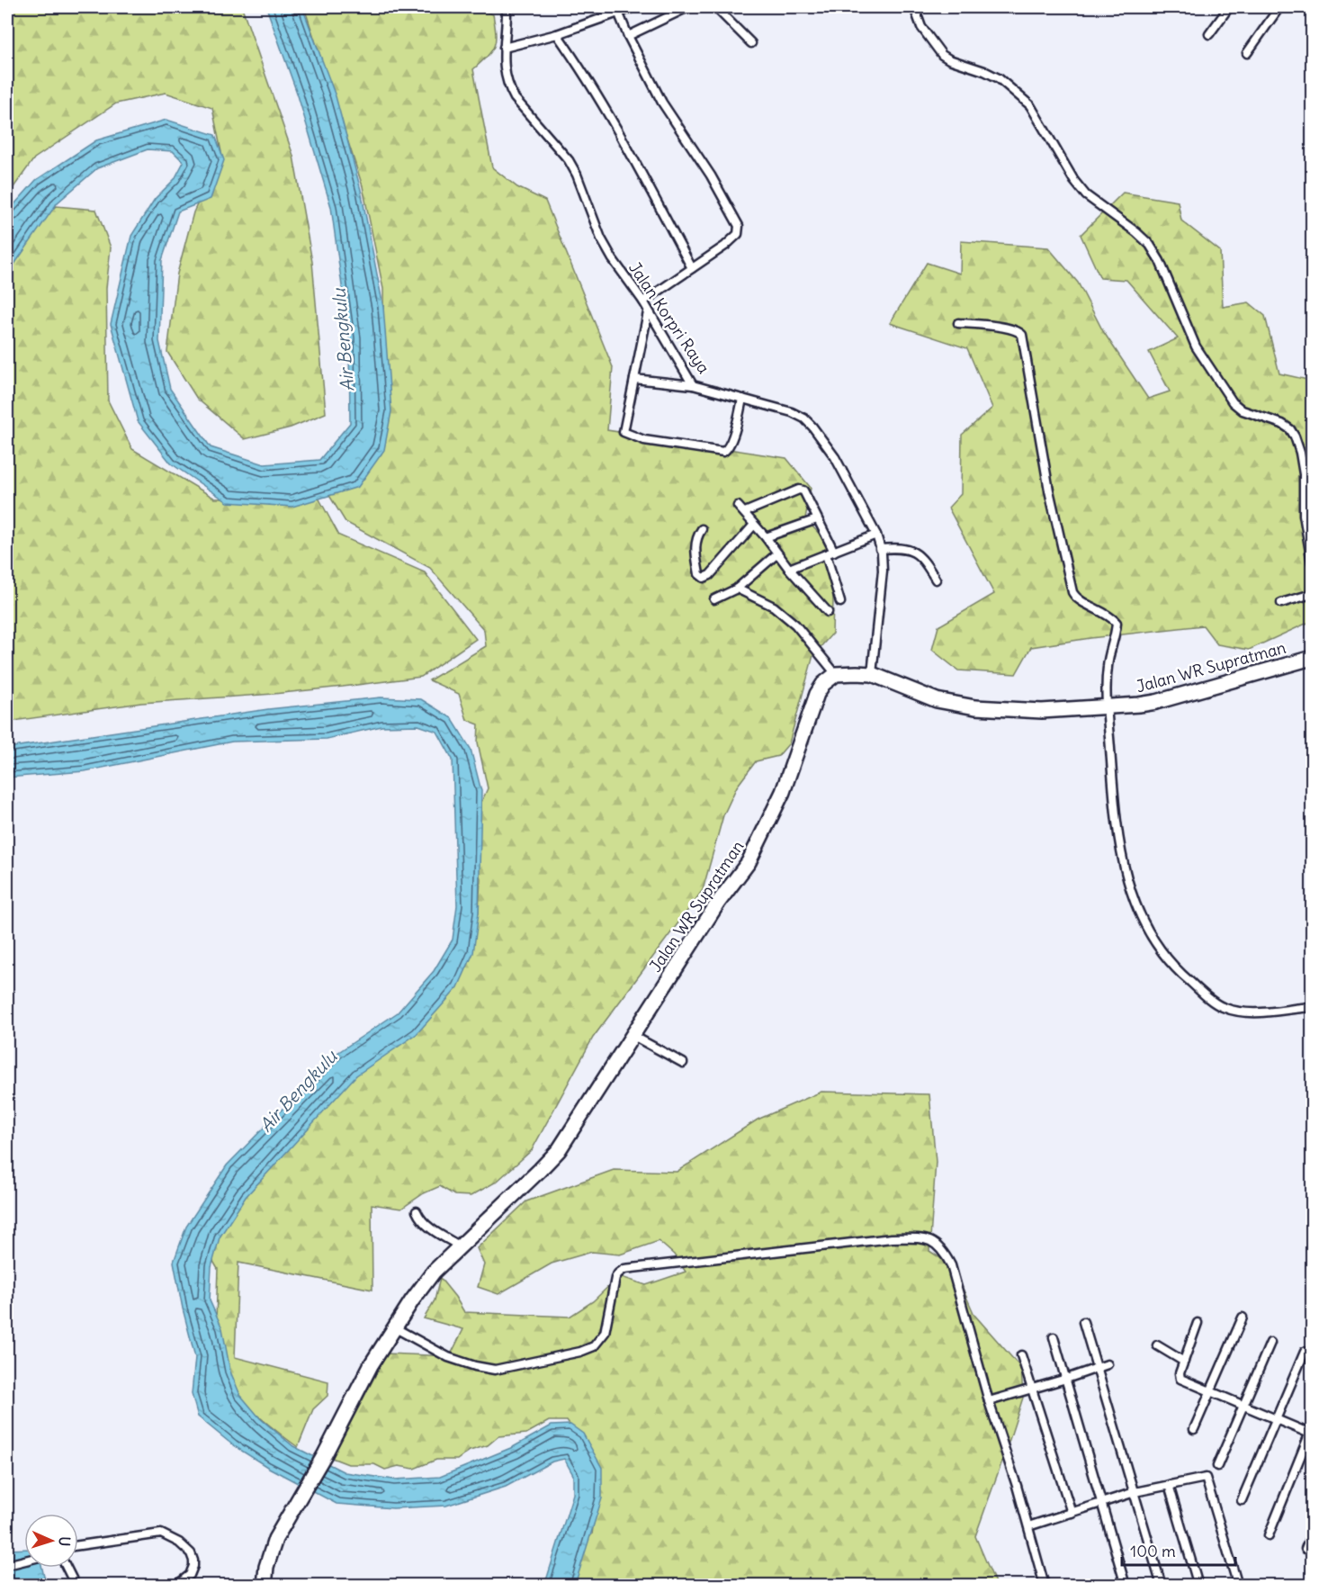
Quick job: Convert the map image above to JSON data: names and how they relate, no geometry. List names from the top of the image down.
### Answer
{
  "streets": {
    "highway": ["Jalan WR Supratman"],
    "street": ["Jalan Korpri Raya"]
  },
  "crossings": [
    ["Jalan Korpri Raya", "Jalan WR Supratman"]
  ],
  "water": ["Air Bengkulu"],
  "scale_bar": "100 m",
  "north": "right"
}
